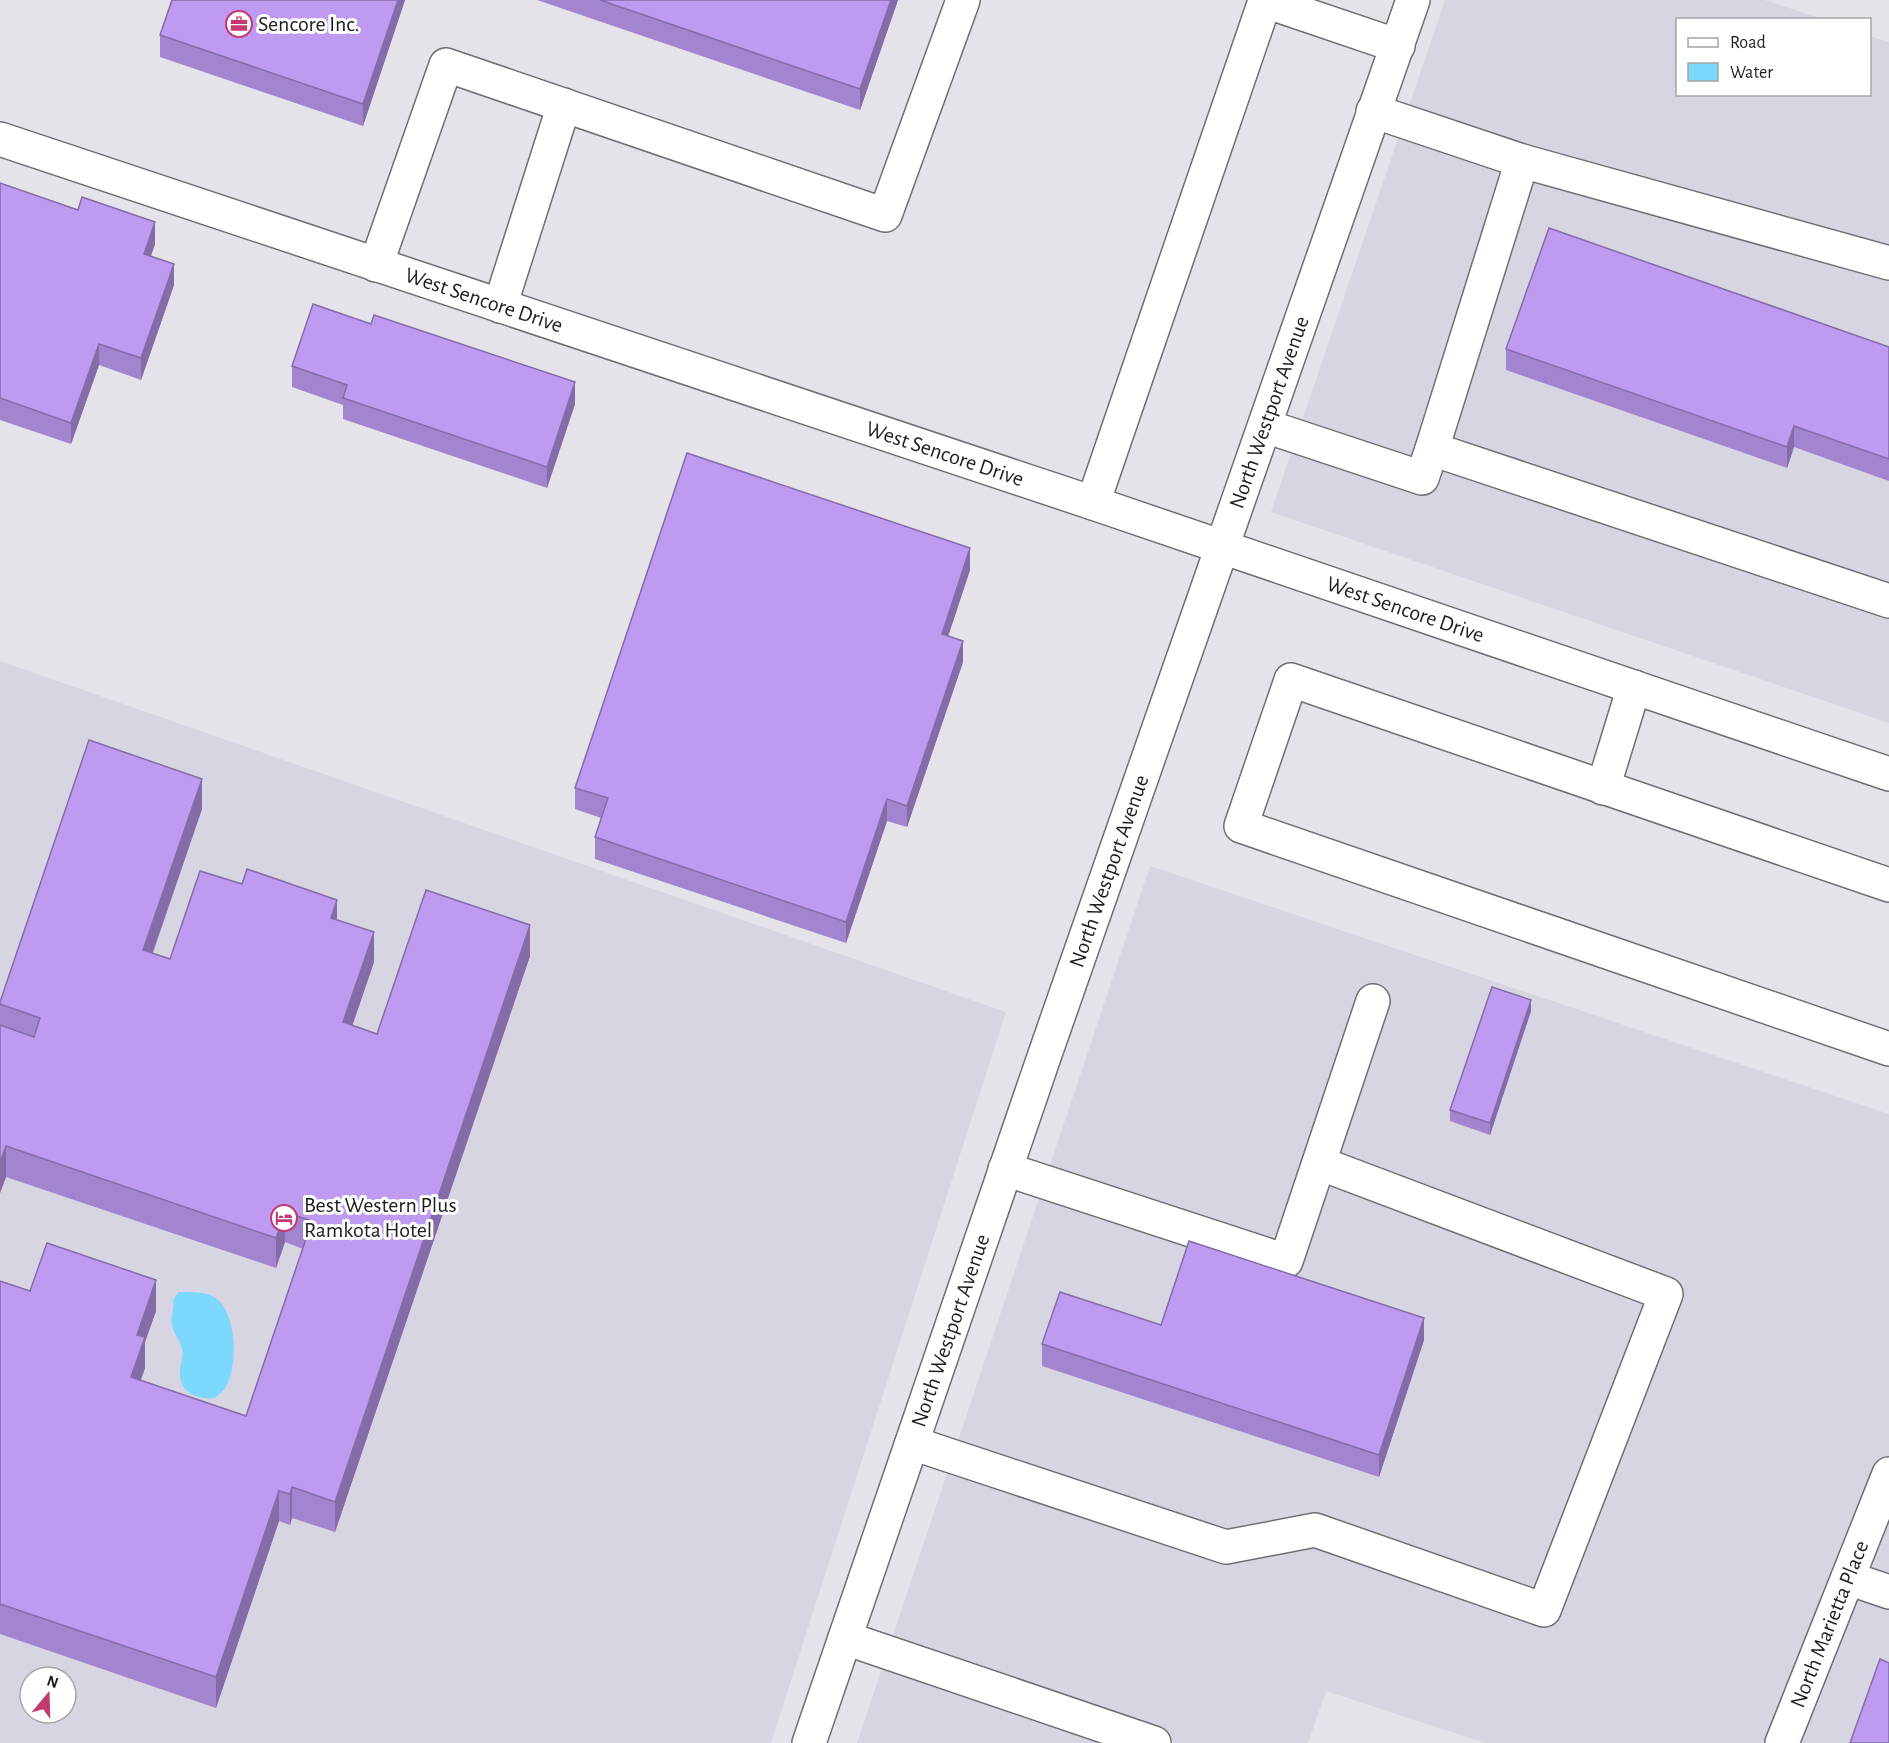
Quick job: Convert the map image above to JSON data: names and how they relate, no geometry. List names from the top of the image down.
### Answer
{
  "streets": {
    "street": ["West Sencore Drive", "North Westport Avenue", "North Marietta Place"]
  },
  "crossings": [
    ["West Sencore Drive", "North Westport Avenue"]
  ],
  "places": {
    "office": ["Sencore Inc."],
    "hotel": ["Best Western Plus Ramkota Hotel"]
  },
  "legend": ["Road", "Water"],
  "north": "top"
}
